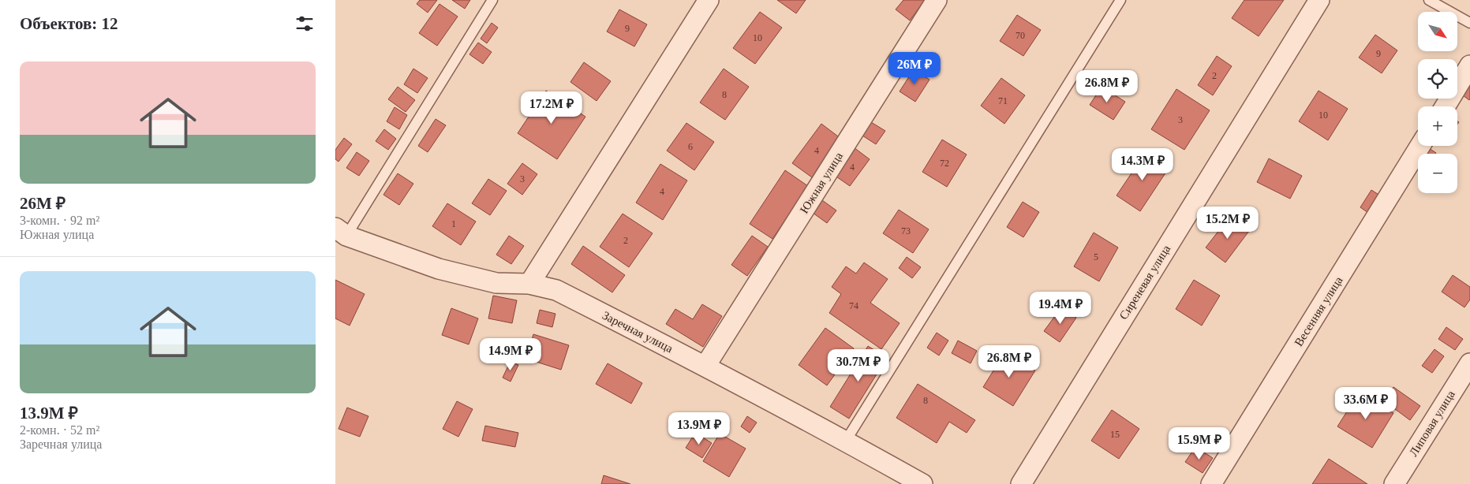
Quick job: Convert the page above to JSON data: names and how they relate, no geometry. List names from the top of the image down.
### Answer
{
  "streets": {
    "street": [
      "Южная улица",
      "Сиреневая улица",
      "Весенняя улица",
      "Заречная улица",
      "Липовая улица"
    ]
  },
  "crossings": [
    ["Южная улица", "Заречная улица"]
  ],
  "house_numbers": [
    "9",
    "70",
    "10",
    "9",
    "2",
    "8",
    "71",
    "10",
    "3",
    "6",
    "4",
    "72",
    "4",
    "3",
    "4",
    "1",
    "73",
    "2",
    "5",
    "74",
    "8",
    "15"
  ],
  "north": "bottom right",
  "page": {
    "heading": "Объектов: 12",
    "map_buttons": ["+", "−"],
    "list": [
      {
        "name": "26M ₽",
        "note": "3-комн. · 92 m² · Южная улица"
      },
      {
        "name": "13.9M ₽",
        "note": "2-комн. · 52 m² · Заречная улица"
      }
    ],
    "price": [
      "26M ₽",
      "26.8M ₽",
      "17.2M ₽",
      "14.3M ₽",
      "15.2M ₽",
      "19.4M ₽",
      "14.9M ₽",
      "26.8M ₽",
      "30.7M ₽",
      "33.6M ₽",
      "13.9M ₽",
      "15.9M ₽"
    ]
  }
}
